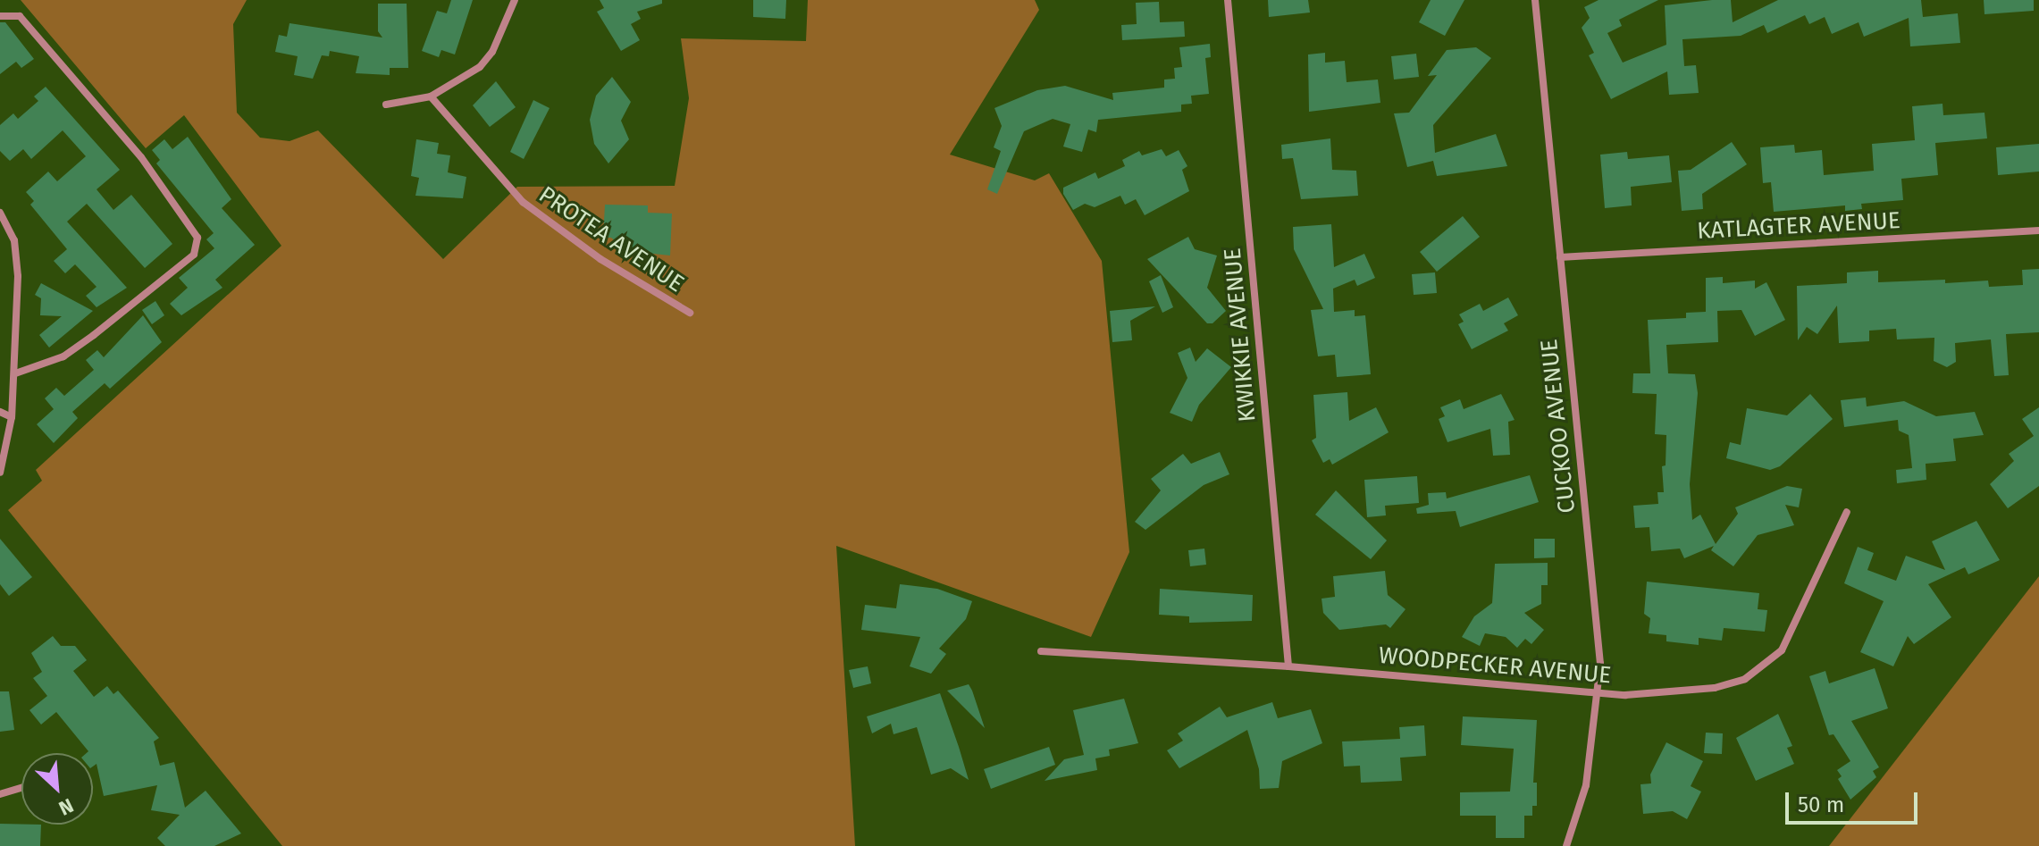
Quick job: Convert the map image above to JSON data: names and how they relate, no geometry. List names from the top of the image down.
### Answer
{
  "streets": {
    "street": [
      "KATLAGTER AVENUE",
      "PROTEA AVENUE",
      "KWIKKIE AVENUE",
      "CUCKOO AVENUE",
      "WOODPECKER AVENUE"
    ]
  },
  "crossings": [
    ["KATLAGTER AVENUE", "CUCKOO AVENUE"],
    ["KWIKKIE AVENUE", "WOODPECKER AVENUE"],
    ["CUCKOO AVENUE", "WOODPECKER AVENUE"]
  ],
  "scale_bar": "50 m",
  "north": "bottom right"
}
